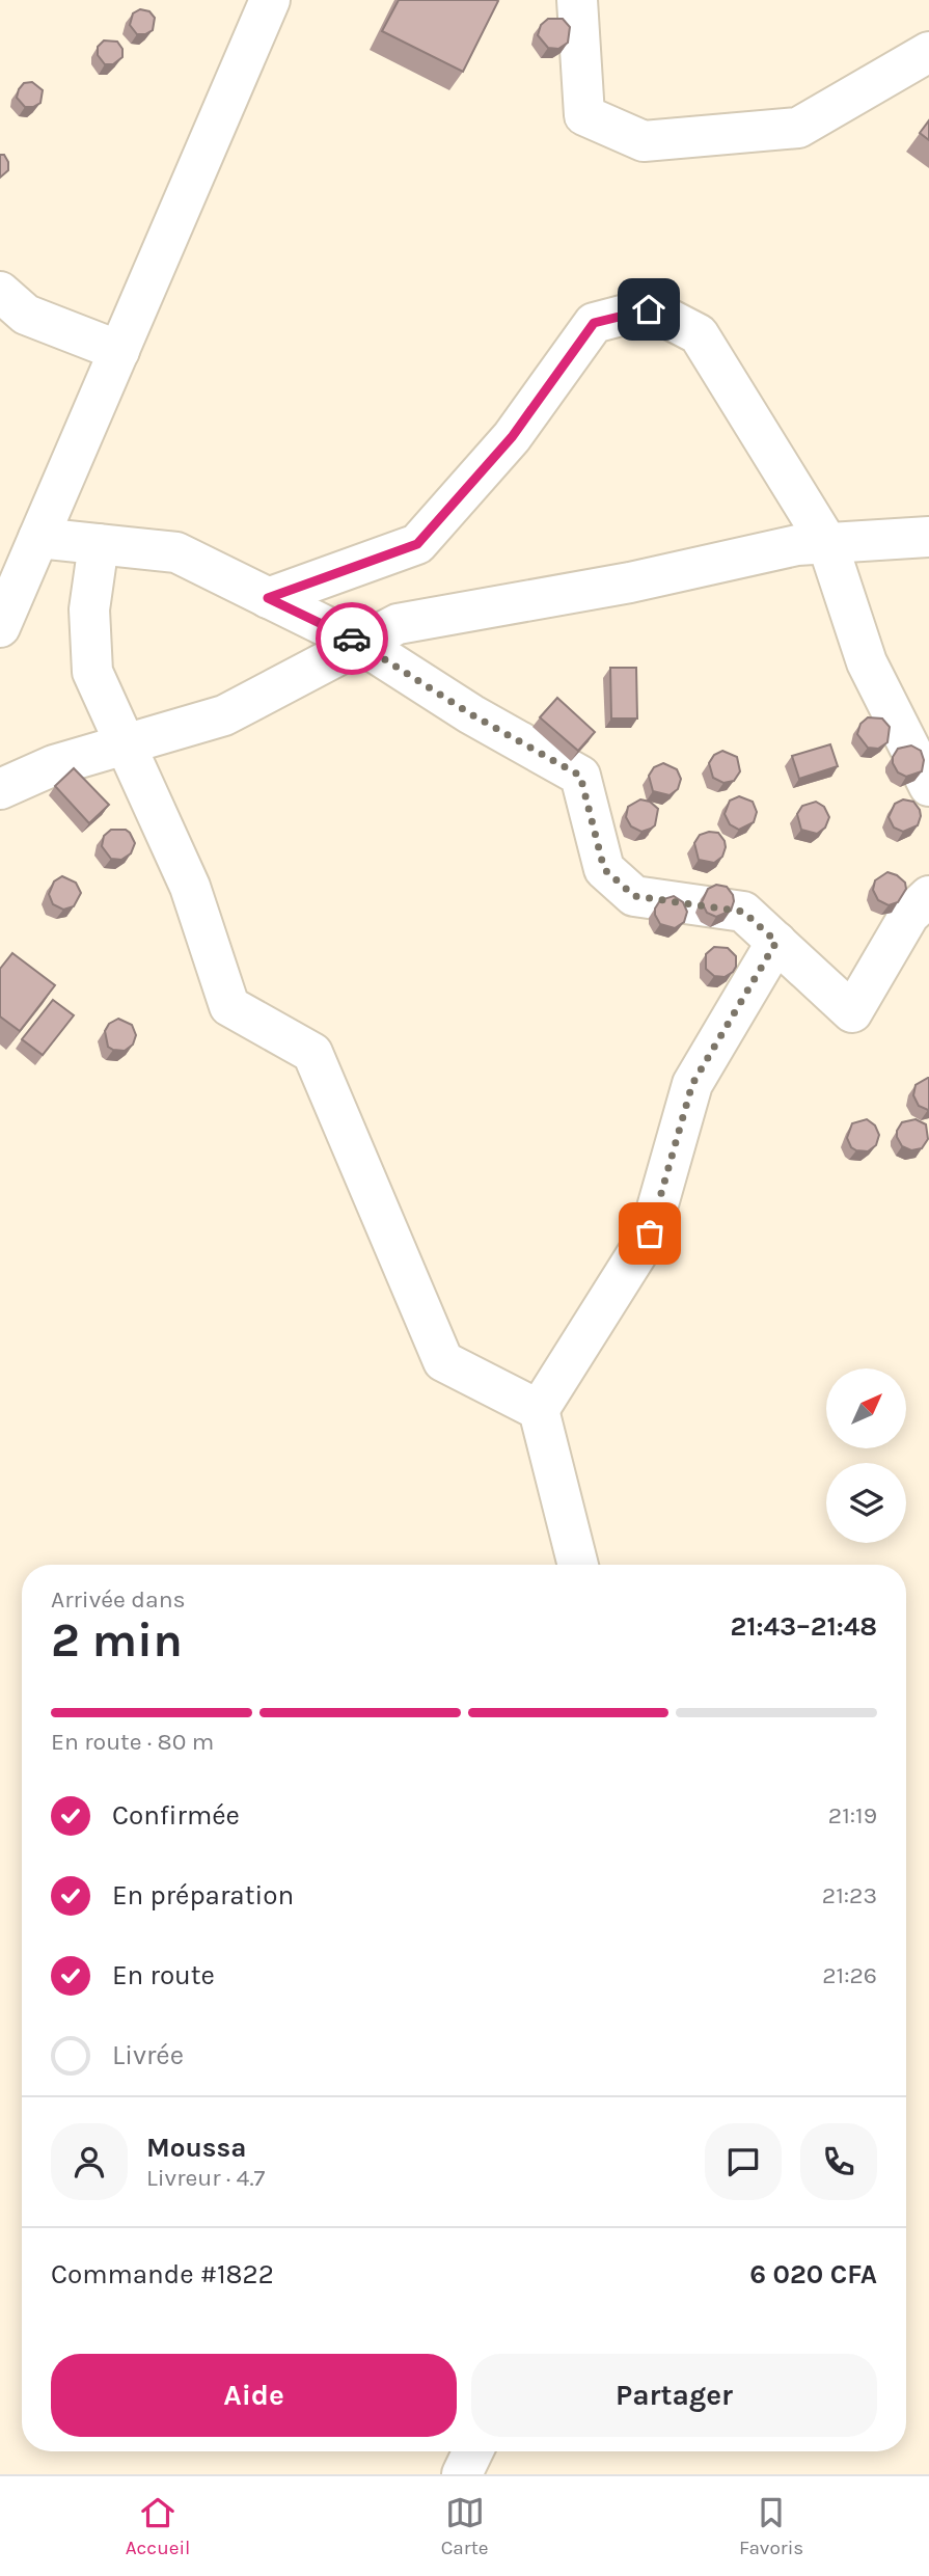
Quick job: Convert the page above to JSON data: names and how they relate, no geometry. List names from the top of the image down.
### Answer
{
  "north": "top right",
  "page": {
    "heading": ["2 min", "Arrivée dans", "21:43–21:48"],
    "panel": [
      "Moussa",
      "Livreur · 4.7",
      "Commande #1822",
      "6 020 CFA"
    ],
    "bar": "En route · 80 m",
    "list": [
      ["Confirmée", "21:19"],
      ["En préparation", "21:23"],
      ["En route", "21:26"],
      "Livrée"
    ],
    "buttons": ["Aide", "Partager"],
    "tabs": ["Accueil", "Carte", "Favoris"]
  }
}
